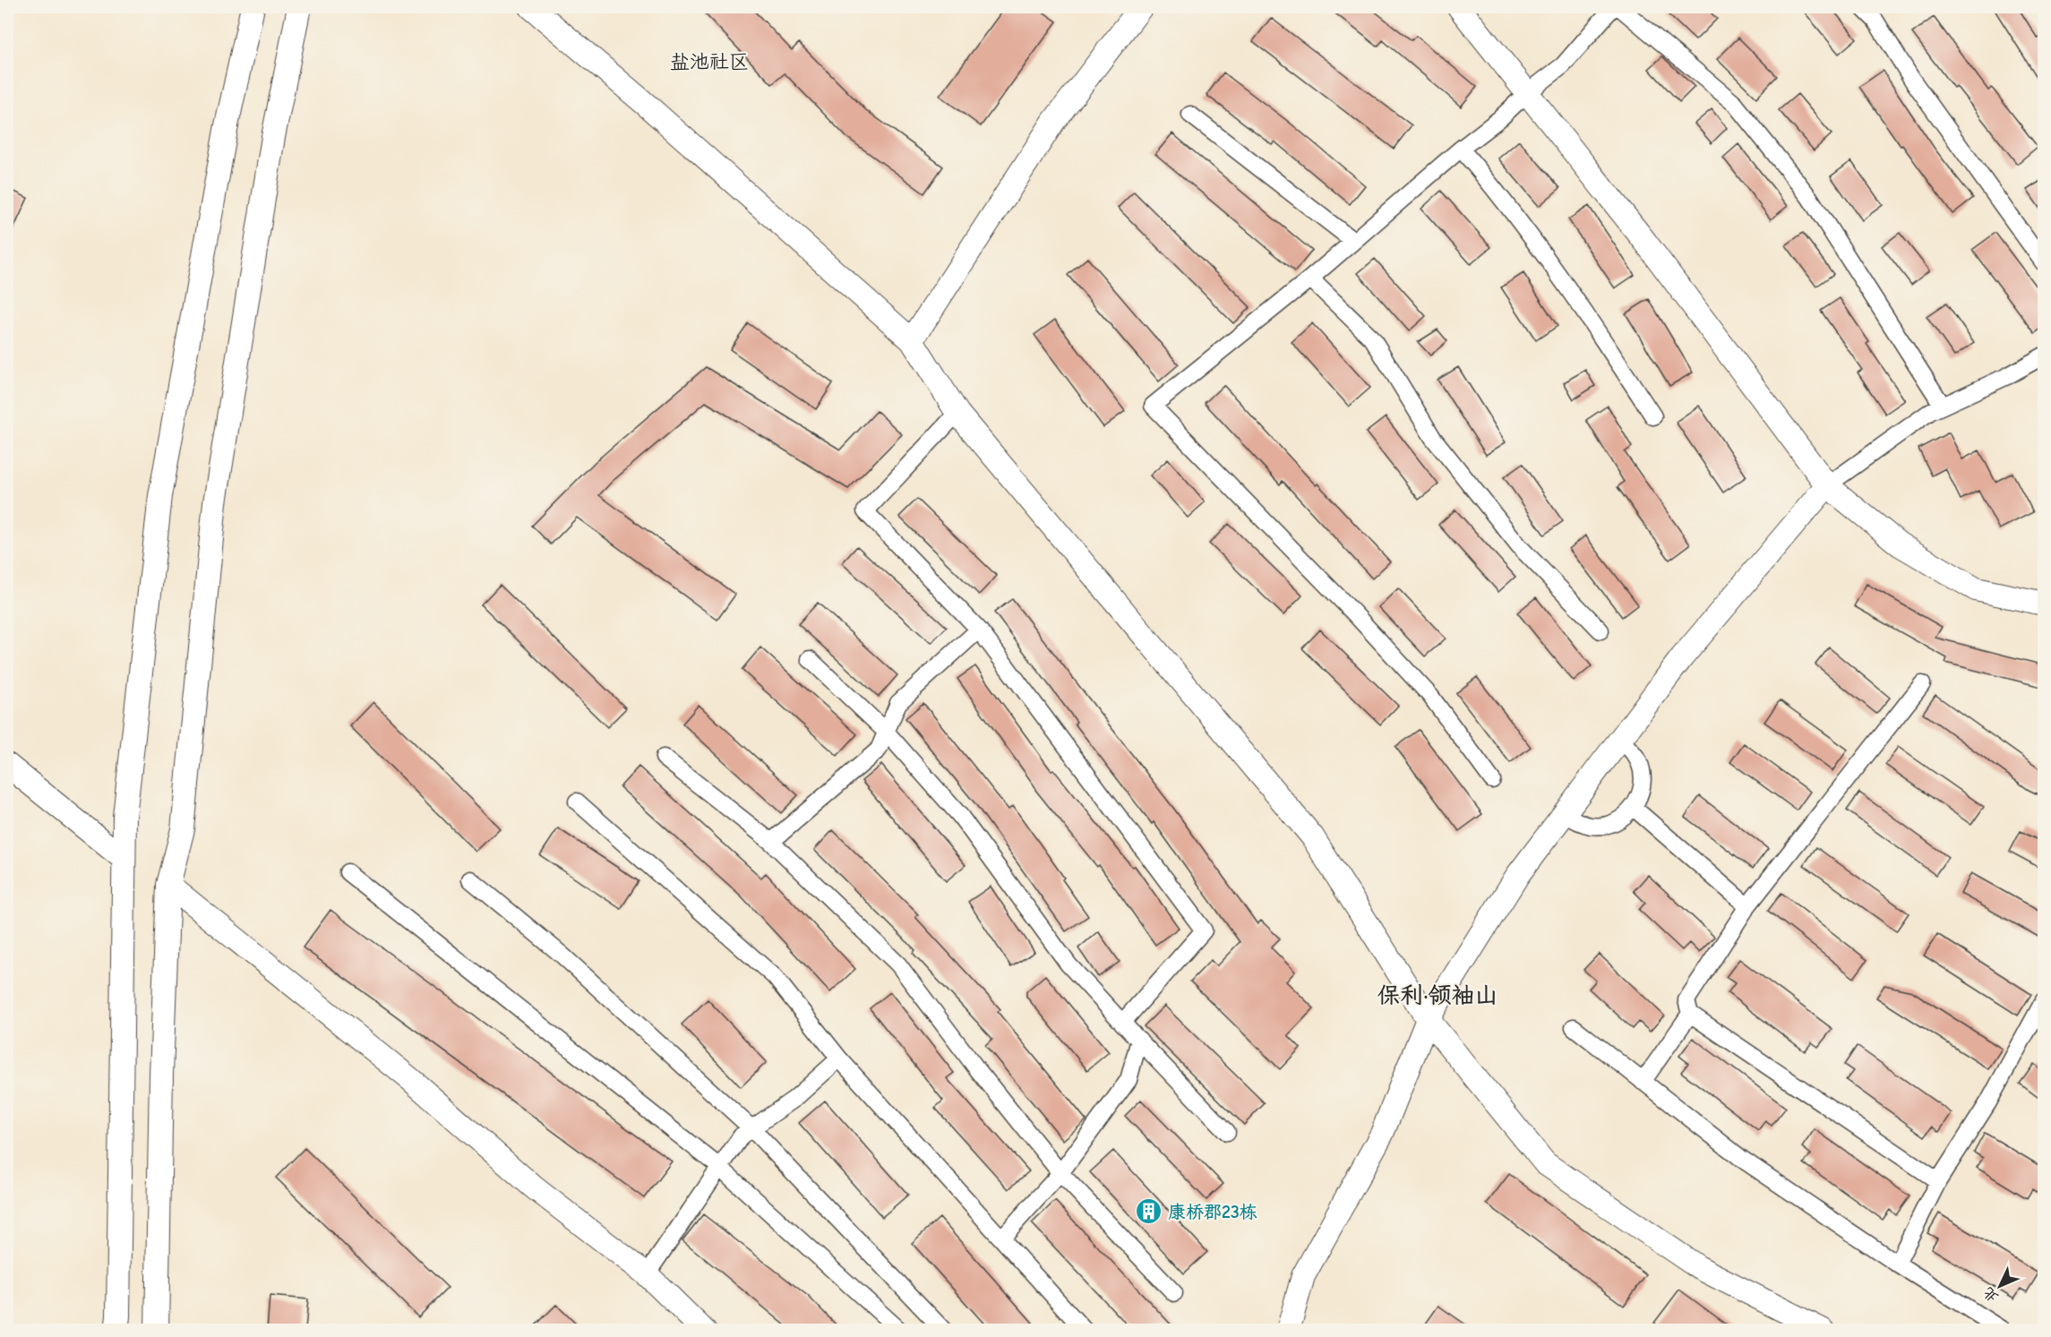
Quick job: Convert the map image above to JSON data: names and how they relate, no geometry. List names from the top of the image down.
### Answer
{
  "districts": ["盐池社区", "保利·领袖山"],
  "places": {
    "building": ["康桥郡23栋"]
  },
  "north": "bottom left"
}
